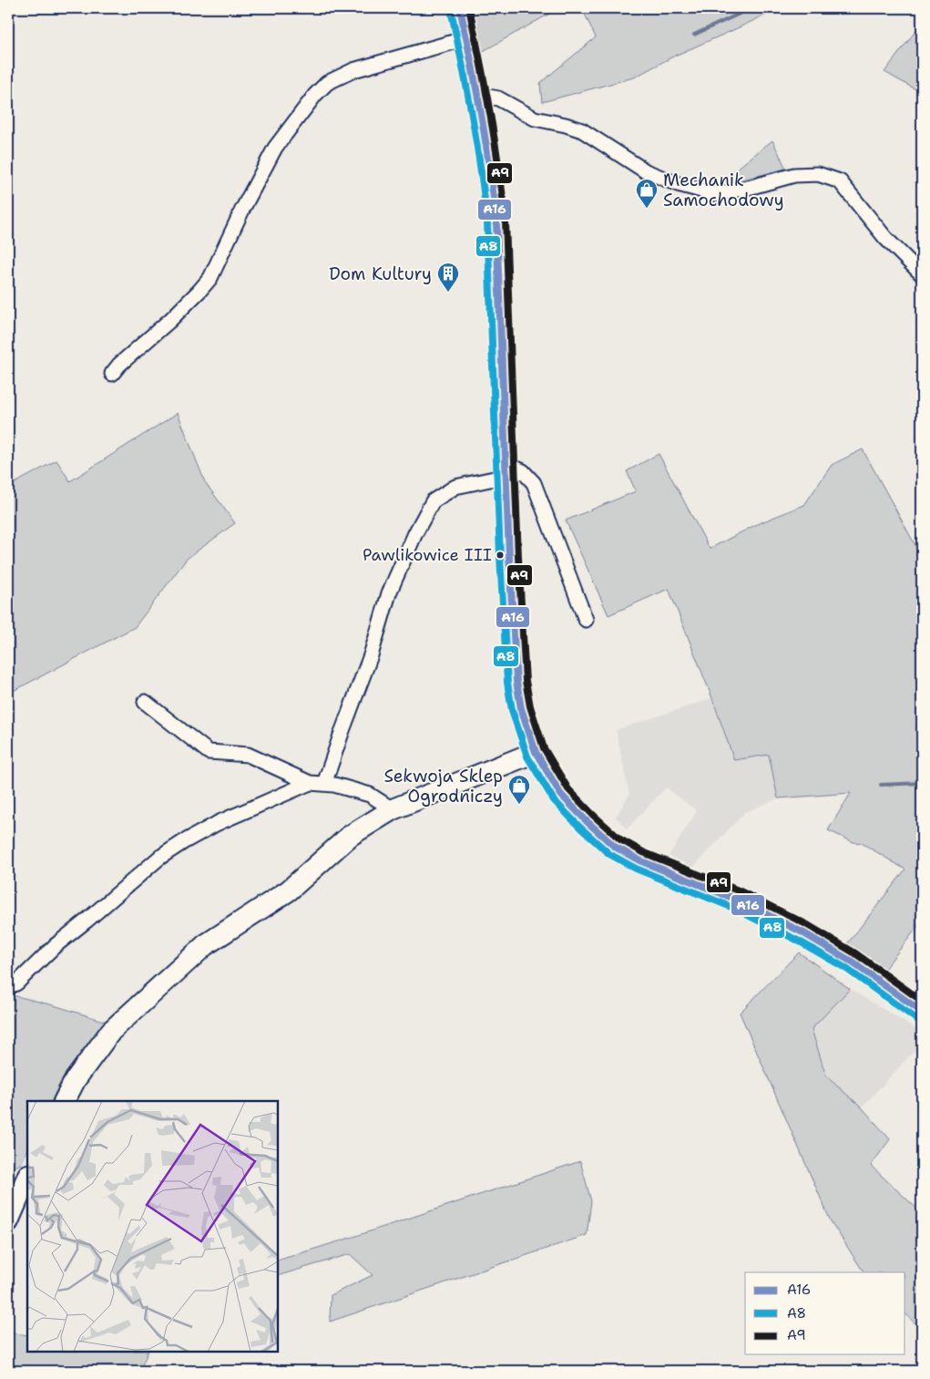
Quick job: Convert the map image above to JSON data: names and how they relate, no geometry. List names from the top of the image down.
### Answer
{
  "places": {
    "shop": ["Mechanik Samochodowy", "Sekwoja Sklep Ogrodniczy"],
    "building": ["Dom Kultury"],
    "other": ["Pawlikowice III"]
  },
  "lines": ["transit line A16", "transit line A9", "transit line A8"],
  "legend": ["A16", "A8", "A9"]
}
